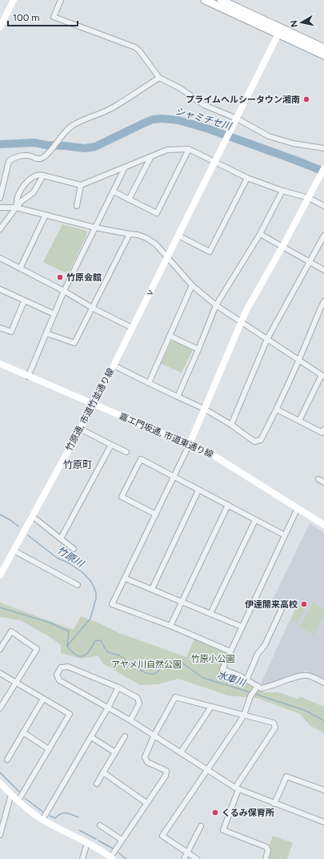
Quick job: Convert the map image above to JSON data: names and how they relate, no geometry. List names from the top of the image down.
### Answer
{
  "streets": {
    "street": ["ｖ", "竹原通, 市道竹並通り線", "嘉エ門坂通, 市道東通り線"]
  },
  "crossings": [
    ["ｖ", "竹原通, 市道竹並通り線"],
    ["竹原通, 市道竹並通り線", "嘉エ門坂通, 市道東通り線"]
  ],
  "districts": ["竹原町"],
  "water": ["シャミチセ川", "竹原川", "水車川"],
  "parks": ["竹原小公園", "アヤメ川自然公園"],
  "places": [
    "プライムヘルシータウン湘南",
    "竹原会館",
    "伊達開来高校",
    "くるみ保育所"
  ],
  "scale_bar": "100 m",
  "north": "left"
}
